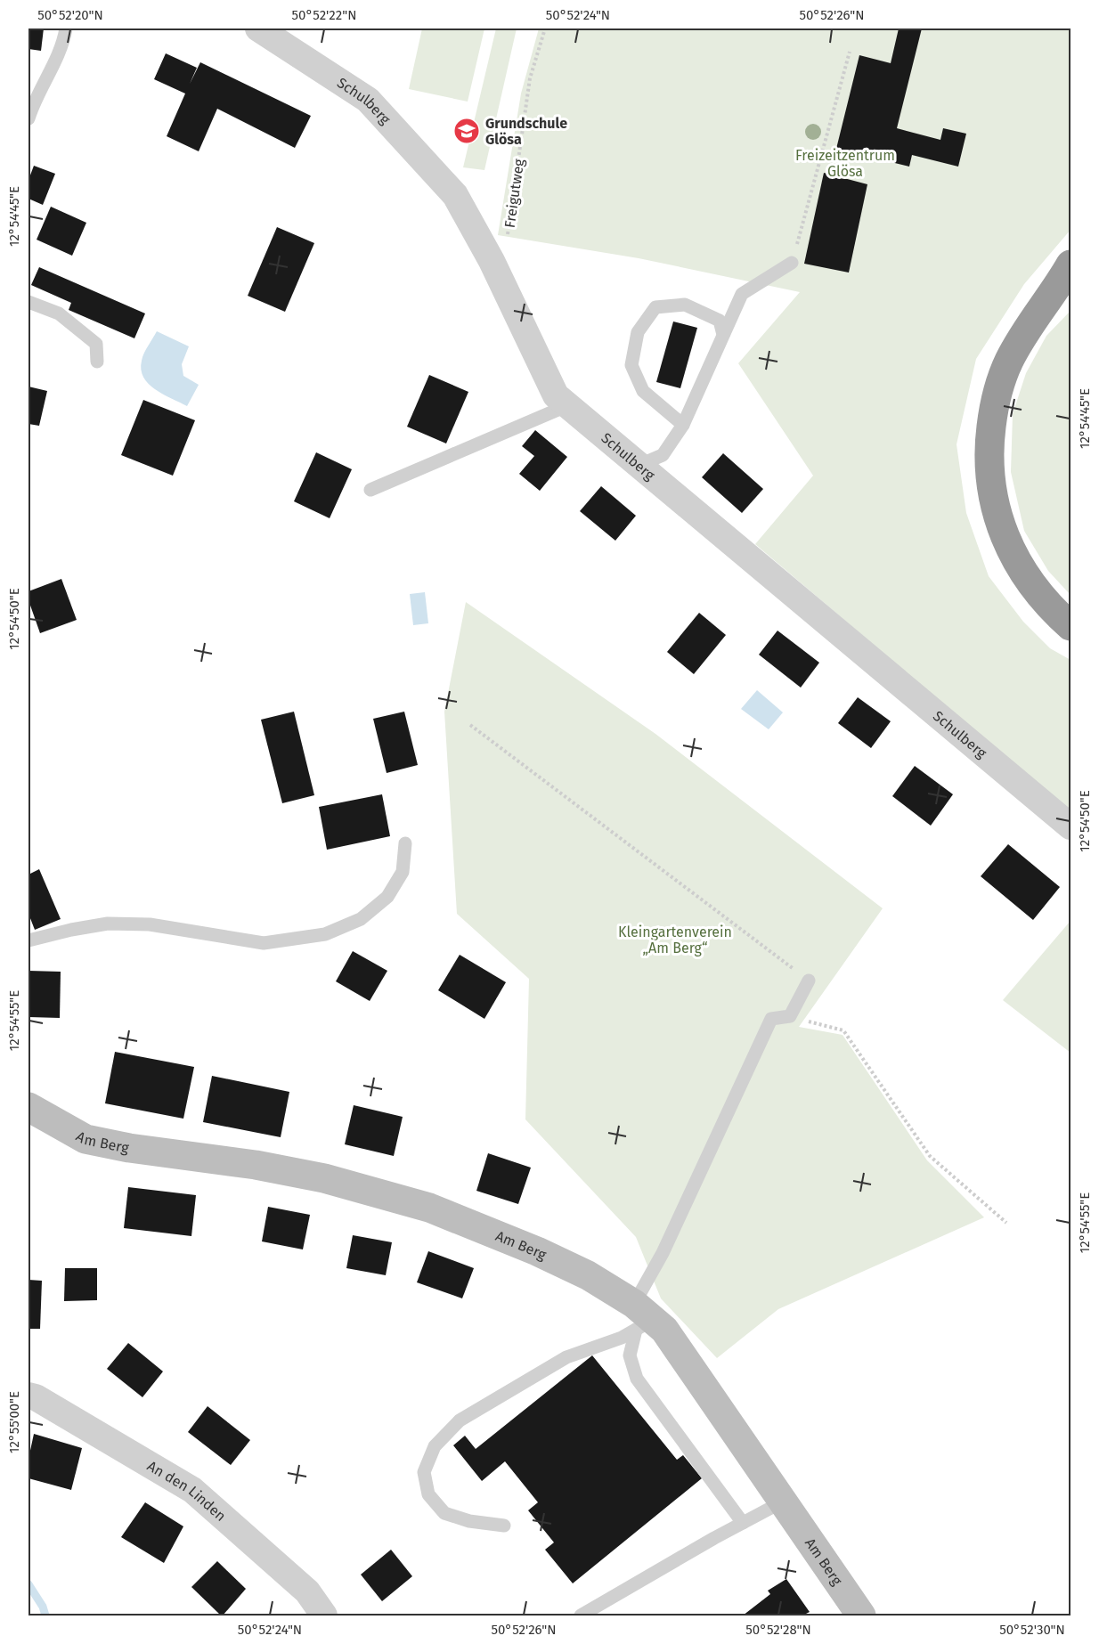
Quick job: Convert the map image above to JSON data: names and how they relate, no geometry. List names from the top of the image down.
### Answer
{
  "streets": {
    "street": ["Schulberg", "Am Berg", "An den Linden"],
    "path": ["Freigutweg"]
  },
  "crossings": [
    ["Schulberg", "Freigutweg"]
  ],
  "parks": ["Freizeitzentrum Glösa", "Kleingartenverein „Am Berg“"],
  "places": {
    "school or university": ["Grundschule Glösa"]
  },
  "coordinates": [
    "50°52'20\"N",
    "50°52'22\"N",
    "50°52'24\"N",
    "50°52'26\"N",
    "12°54'45\"E",
    "12°54'50\"E",
    "12°54'55\"E",
    "12°55'00\"E",
    "50°52'28\"N",
    "50°52'30\"N"
  ]
}
